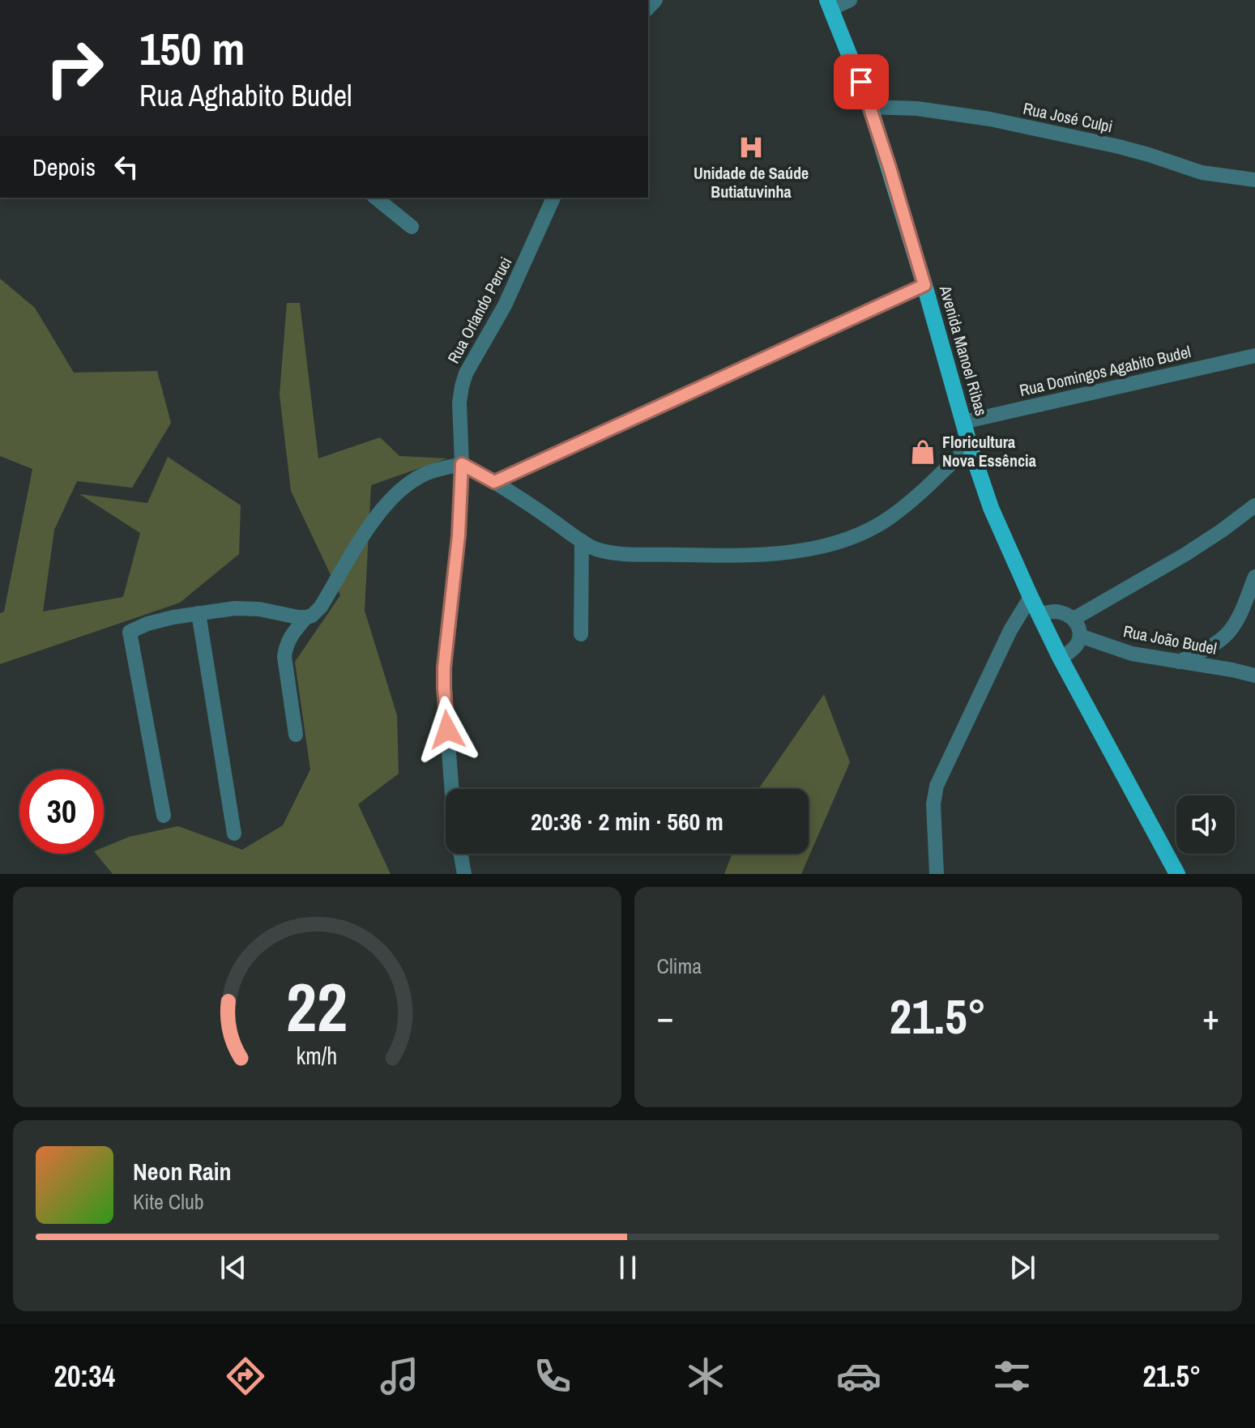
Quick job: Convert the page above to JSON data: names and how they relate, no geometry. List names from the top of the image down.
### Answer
{
  "streets": {
    "main road": ["Avenida Manoel Ribas"],
    "street": [
      "Rua José Culpi",
      "Rua Orlando Peruci",
      "Rua Domingos Agabito Budel",
      "Rua João Budel"
    ]
  },
  "crossings": [
    ["Rua José Culpi", "Avenida Manoel Ribas"],
    ["Avenida Manoel Ribas", "Rua Domingos Agabito Budel"]
  ],
  "places": {
    "hospital": ["Unidade de Saúde Butiatuvinha"],
    "shop": ["Floricultura Nova Essência"]
  },
  "page": {
    "turn": ["150 m", "Rua Aghabito Budel"],
    "then": "Depois",
    "limit": "30",
    "trip": "20:36 · 2 min · 560 m",
    "tile": "Clima",
    "heat": ["−", "21.5°", "+"],
    "song": ["Neon Rain", "Kite Club"],
    "tabs": ["20:34", "21.5°"],
    "gauge": ["22", "km/h"]
  }
}
